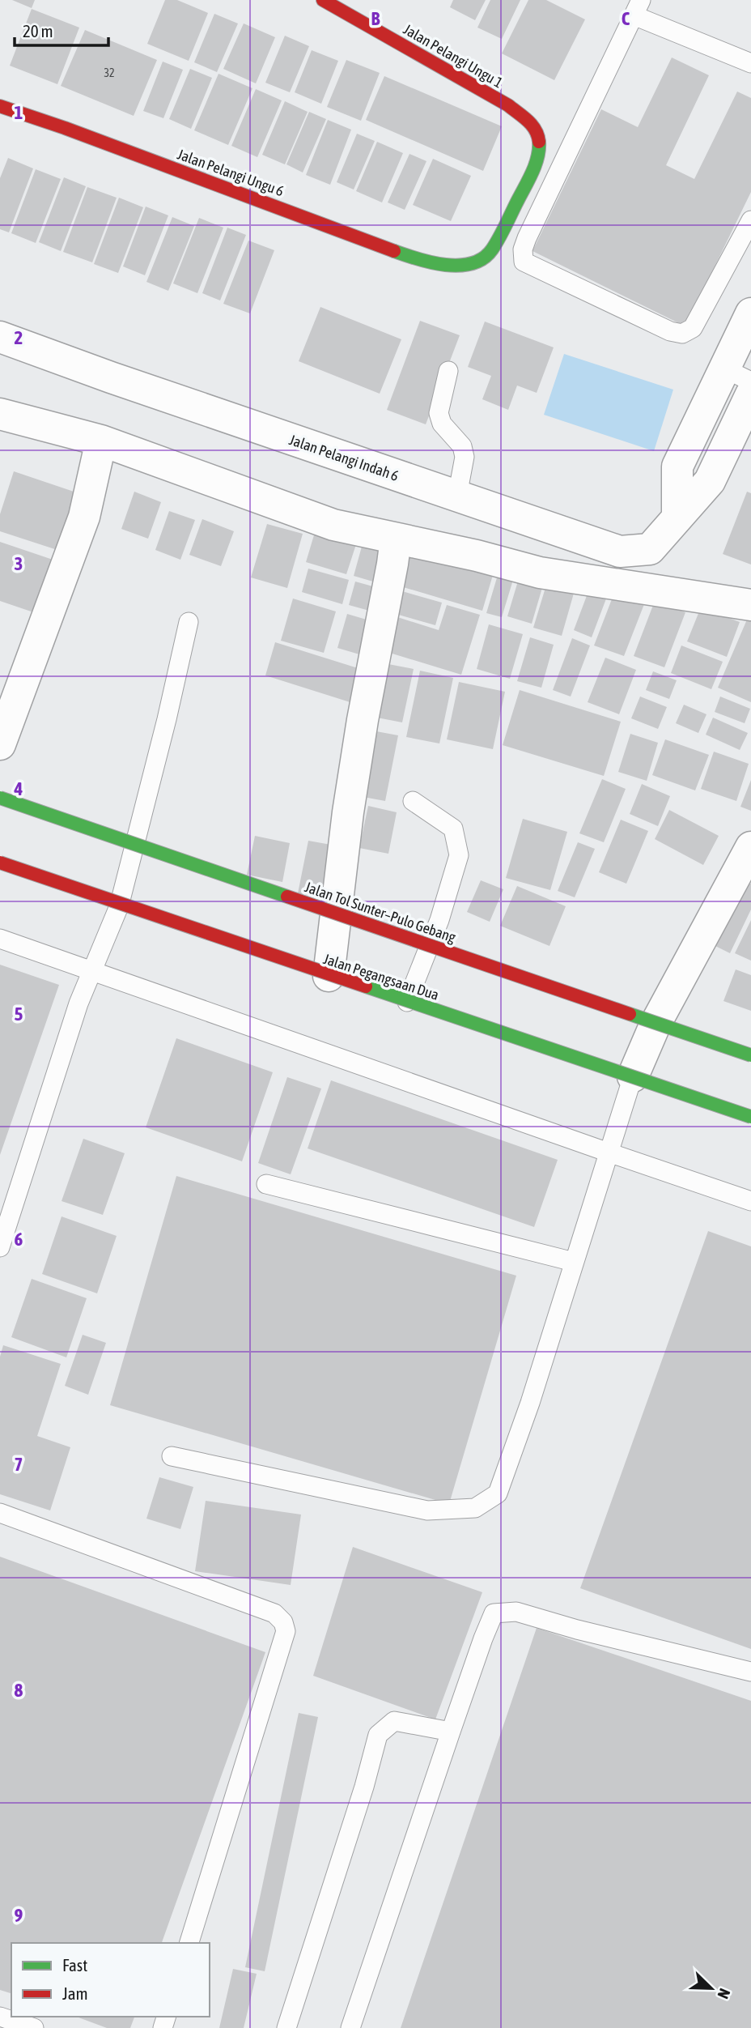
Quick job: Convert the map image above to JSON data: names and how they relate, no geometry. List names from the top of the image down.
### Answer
{
  "streets": {
    "main road": [
      "Jalan Pelangi Ungu 1",
      "Jalan Pelangi Ungu 6",
      "Jalan Tol Sunter–Pulo Gebang",
      "Jalan Pegangsaan Dua"
    ],
    "street": ["Jalan Pelangi Indah 6"]
  },
  "crossings": [
    ["Jalan Pelangi Ungu 1", "Jalan Pelangi Ungu 6"]
  ],
  "house_numbers": ["32"],
  "legend": ["Fast", "Jam"],
  "scale_bar": "20 m",
  "north": "bottom right",
  "grid": {
    "columns": ["B", "C"],
    "rows": [
      "1",
      "2",
      "3",
      "4",
      "5",
      "6",
      "7",
      "8",
      "9"
    ]
  }
}
